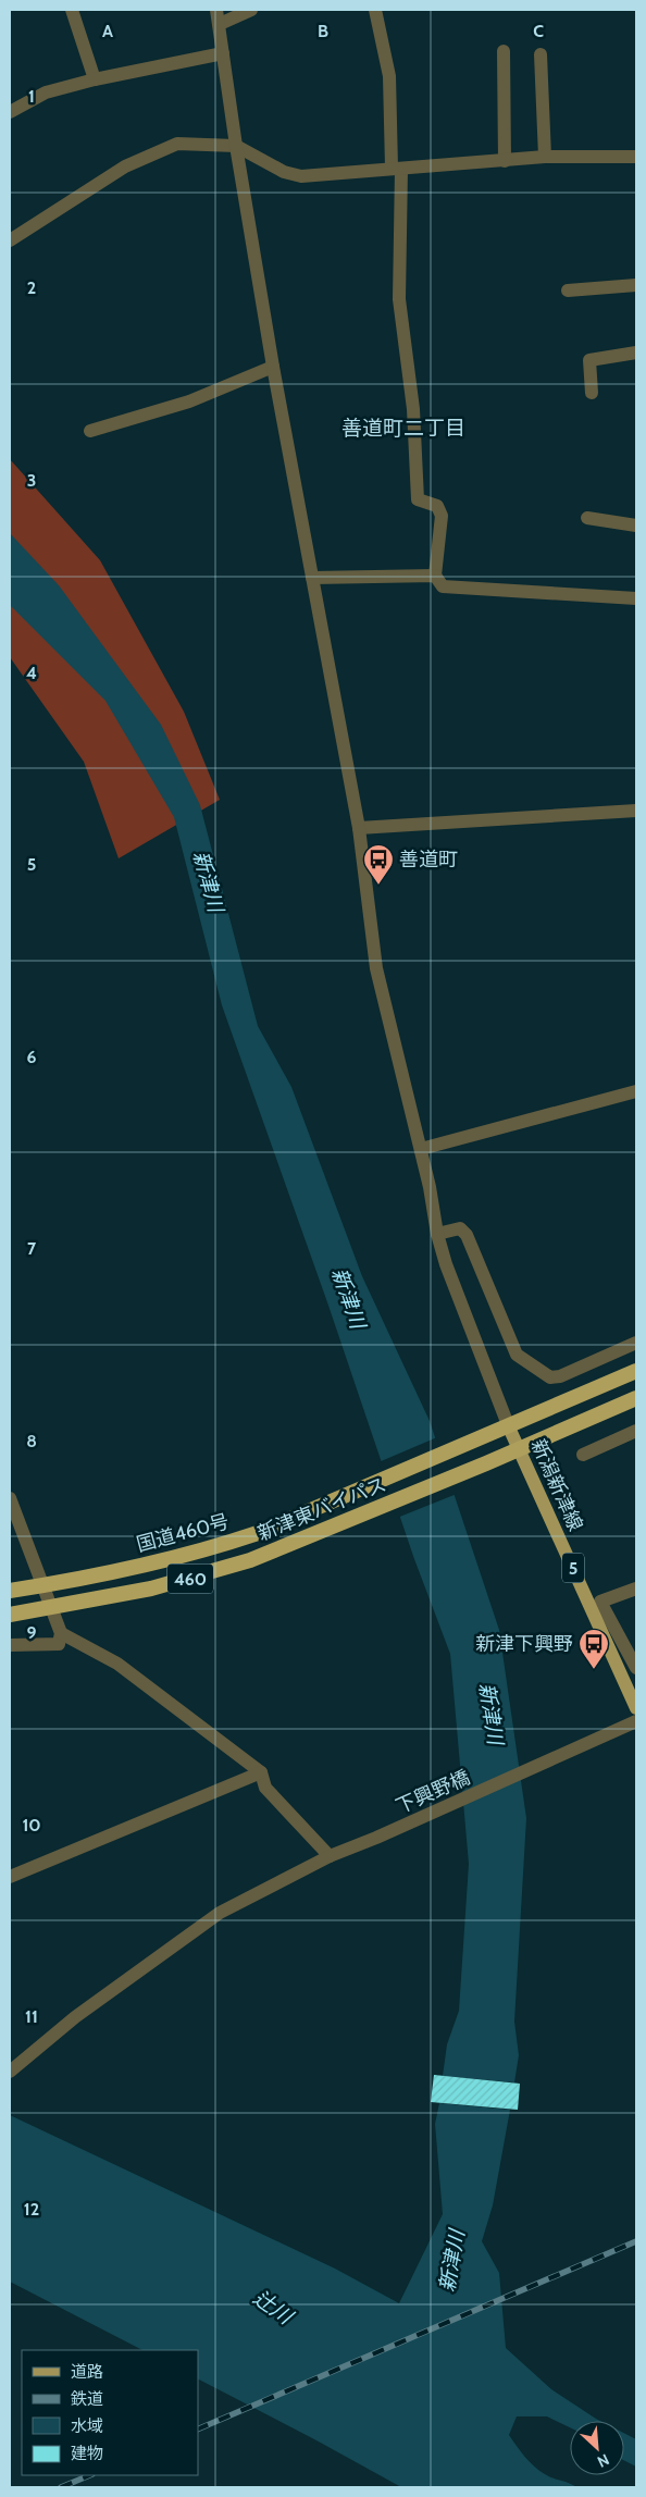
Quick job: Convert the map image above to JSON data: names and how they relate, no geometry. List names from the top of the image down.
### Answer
{
  "streets": {
    "highway": ["新津東バイパス", "国道460号", "460"],
    "main road": ["新潟新津線", "5"],
    "street": ["下興野橋"]
  },
  "crossings": [
    ["新潟新津線", "新津東バイパス"],
    ["新潟新津線", "国道460号"],
    ["新潟新津線", "460"],
    ["国道460号", "460"]
  ],
  "districts": ["善道町二丁目"],
  "water": ["新津川", "辻川"],
  "places": {
    "bus stop": ["善道町", "新津下興野"]
  },
  "legend": [
    "道路",
    "鉄道",
    "水域",
    "建物"
  ],
  "north": "bottom right",
  "grid": {
    "columns": ["A", "B", "C"],
    "rows": [
      "1",
      "2",
      "3",
      "4",
      "5",
      "6",
      "7",
      "8",
      "9",
      "10",
      "11",
      "12"
    ]
  }
}
